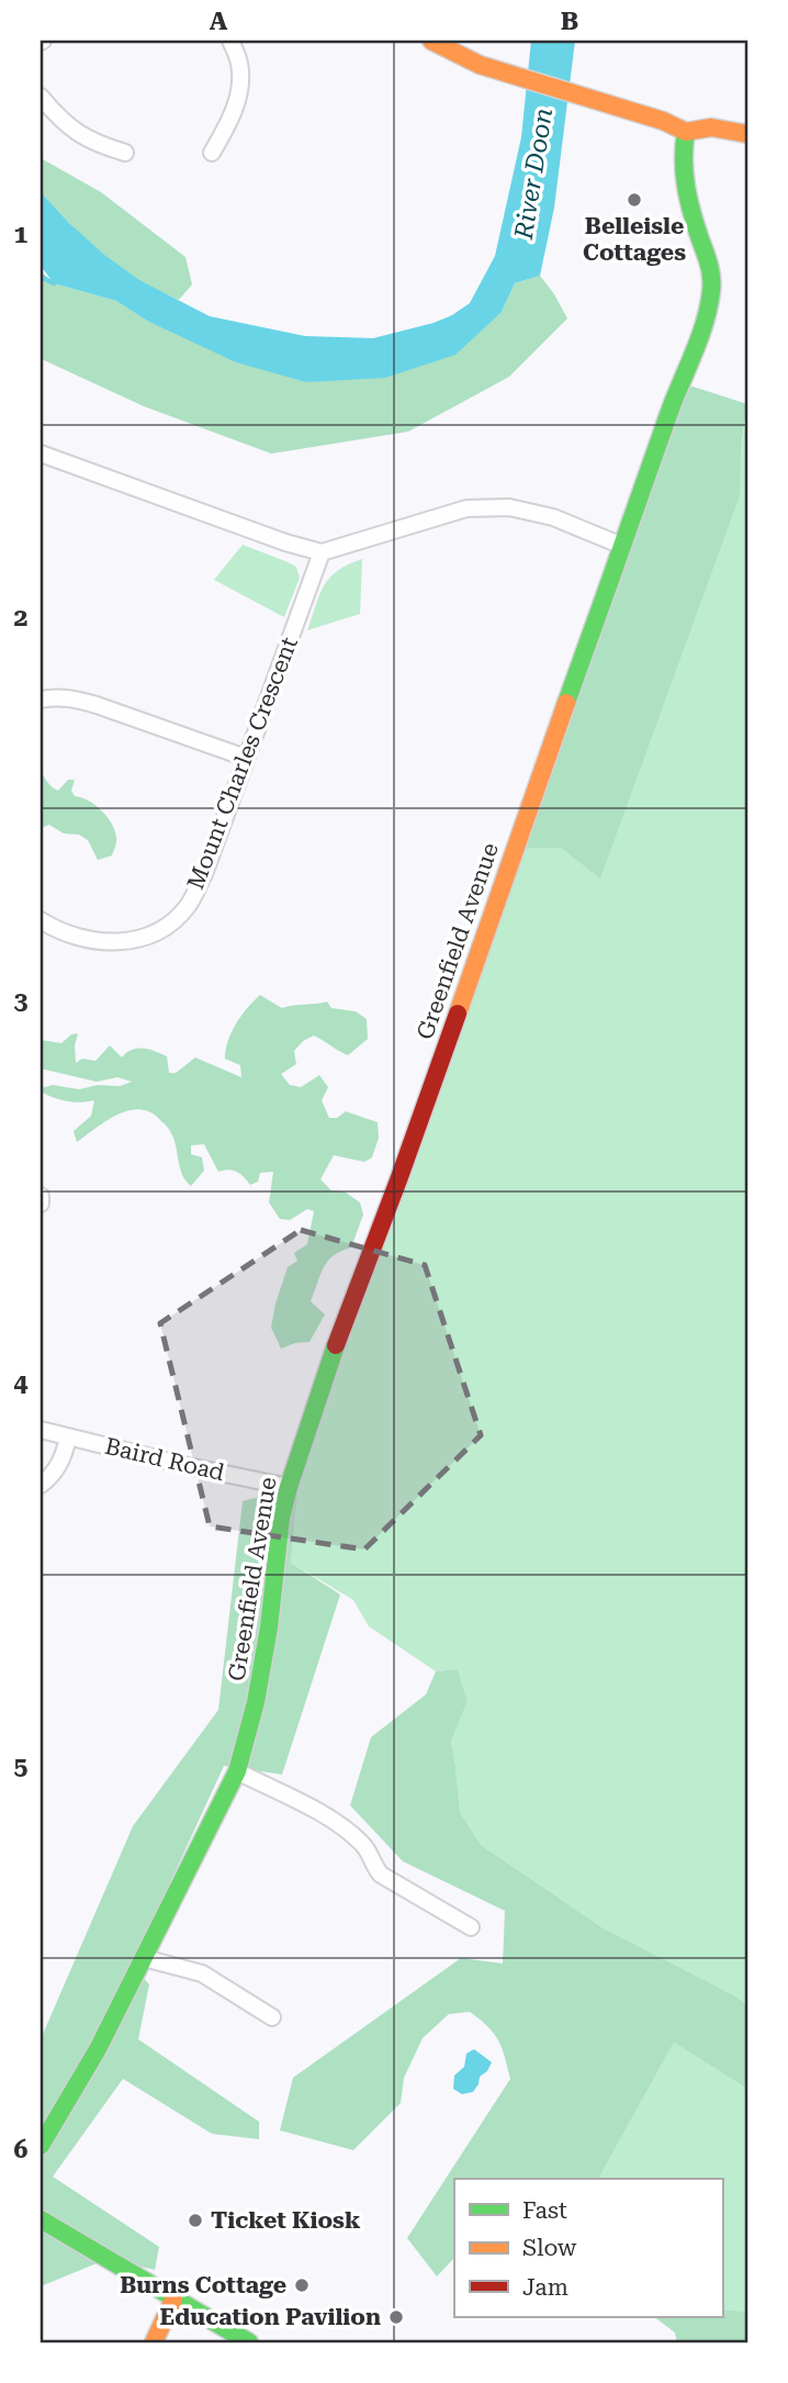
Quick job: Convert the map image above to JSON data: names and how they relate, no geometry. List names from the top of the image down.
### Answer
{
  "streets": {
    "street": ["Mount Charles Crescent", "Greenfield Avenue", "Baird Road"]
  },
  "crossings": [
    ["Greenfield Avenue", "Baird Road"]
  ],
  "water": ["River Doon"],
  "places": [
    "Belleisle Cottages",
    "Ticket Kiosk",
    "Burns Cottage",
    "Education Pavilion"
  ],
  "legend": ["Fast", "Slow", "Jam"],
  "grid": {
    "columns": ["A", "B"],
    "rows": [
      "1",
      "2",
      "3",
      "4",
      "5",
      "6"
    ]
  }
}
